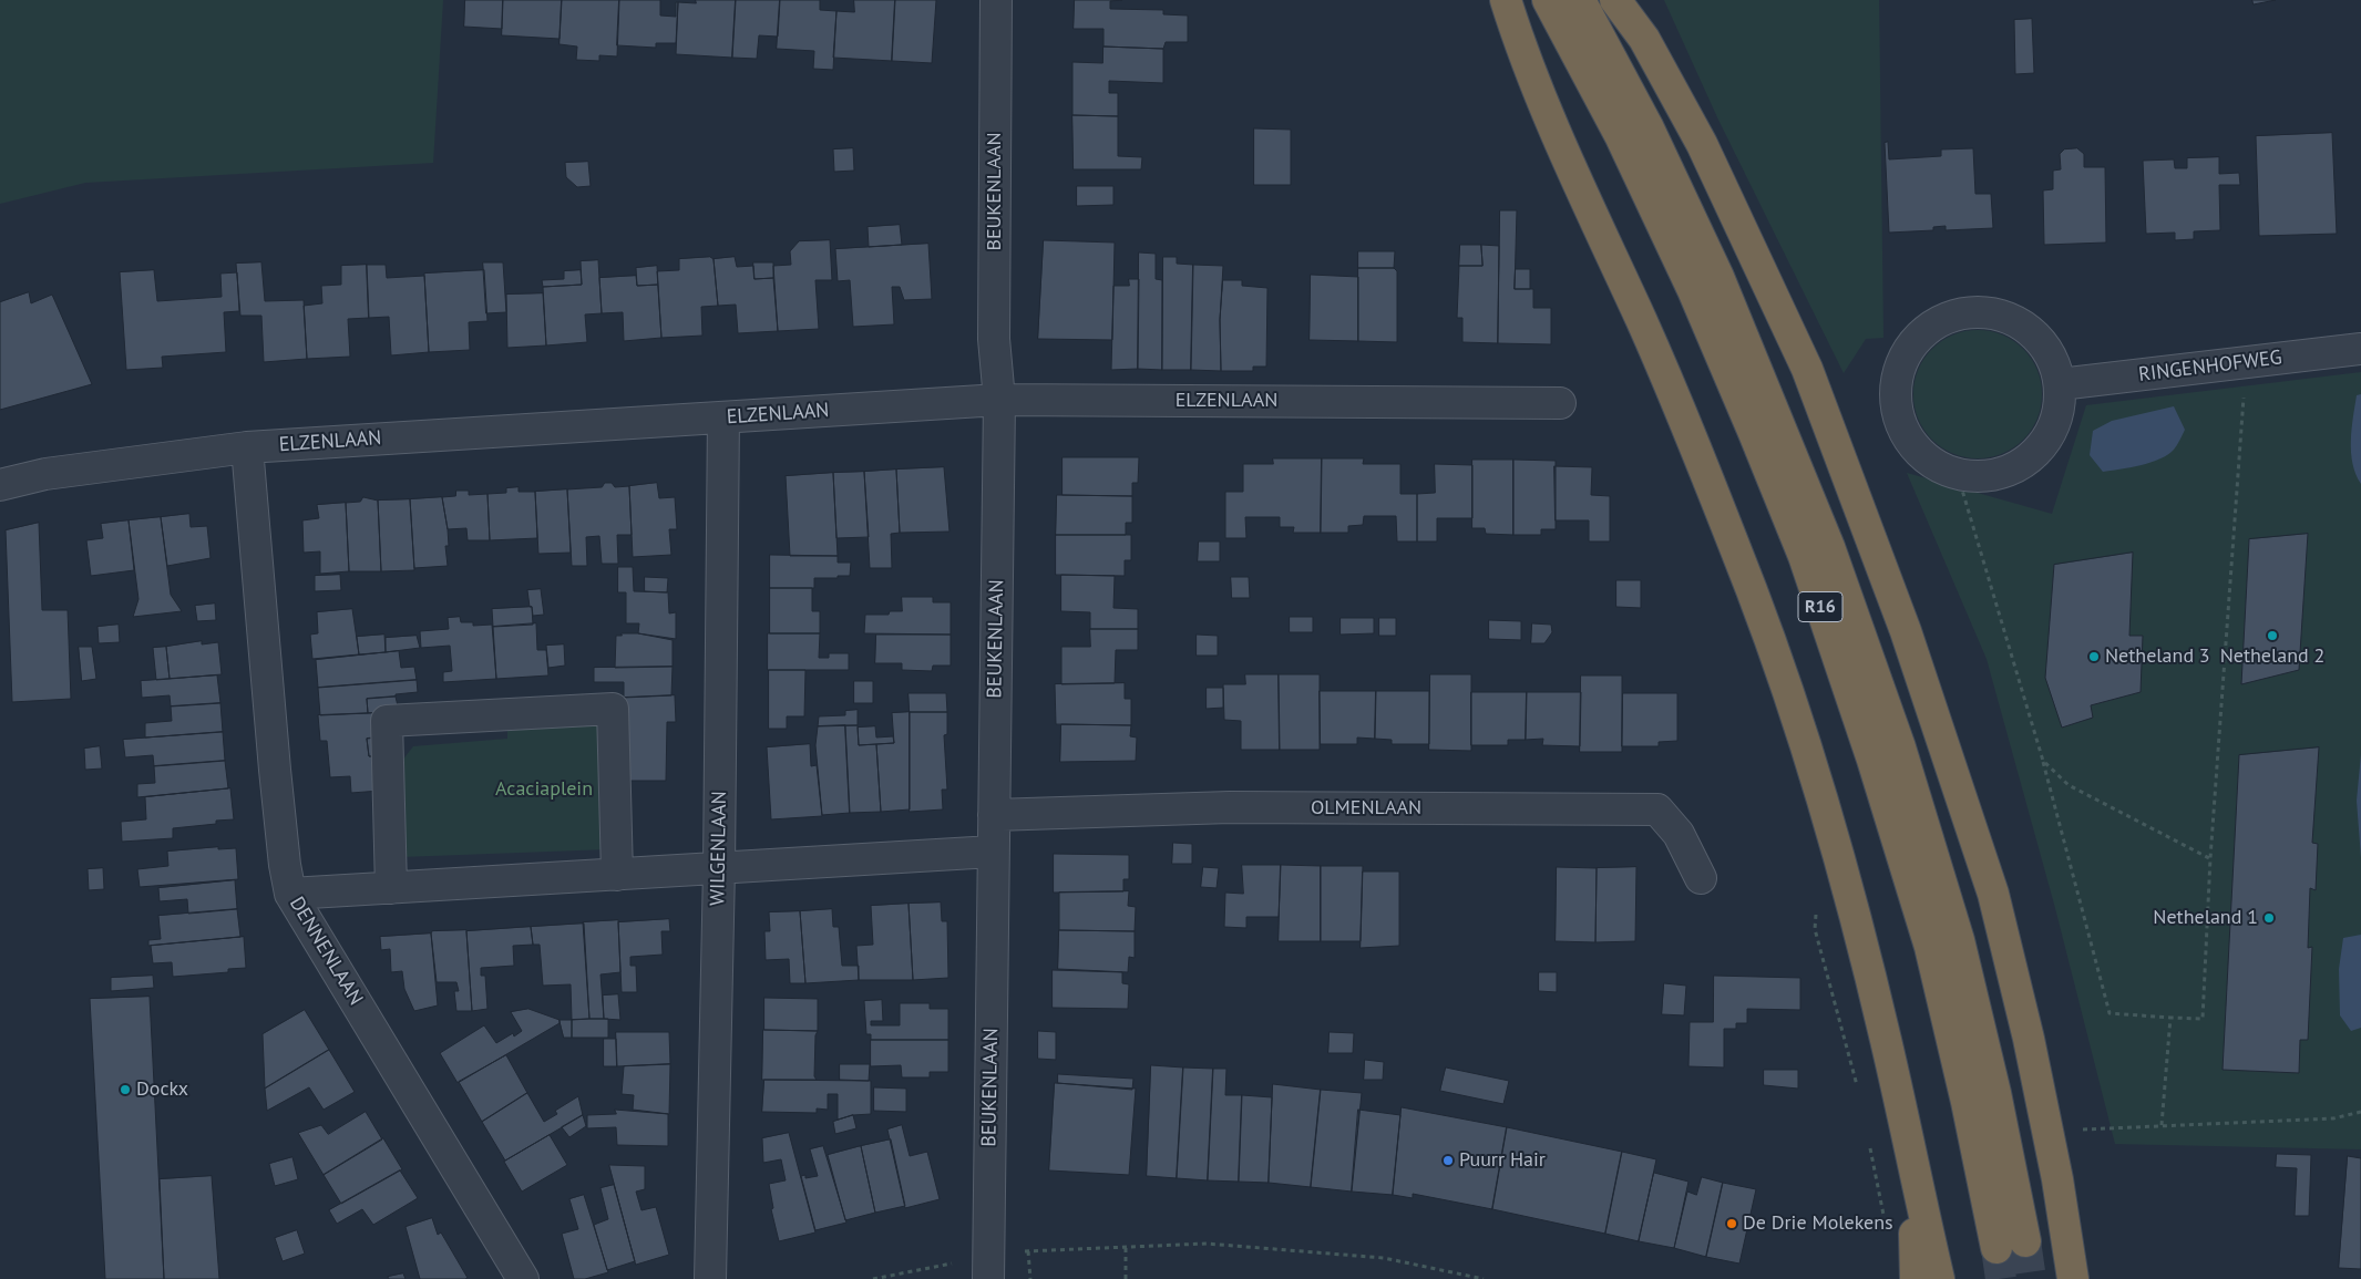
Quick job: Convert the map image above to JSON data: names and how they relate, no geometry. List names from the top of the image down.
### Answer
{
  "streets": {
    "highway": ["R16"],
    "street": [
      "BEUKENLAAN",
      "RINGENHOFWEG",
      "ELZENLAAN",
      "OLMENLAAN",
      "WILGENLAAN",
      "DENNENLAAN"
    ]
  },
  "crossings": [
    ["BEUKENLAAN", "ELZENLAAN"],
    ["BEUKENLAAN", "OLMENLAAN"],
    ["ELZENLAAN", "WILGENLAAN"],
    ["ELZENLAAN", "DENNENLAAN"]
  ],
  "parks": ["Acaciaplein"],
  "places": [
    "Netheland 2",
    "Netheland 3",
    "Netheland 1",
    "Dockx",
    "Puurr Hair",
    "De Drie Molekens"
  ]
}
